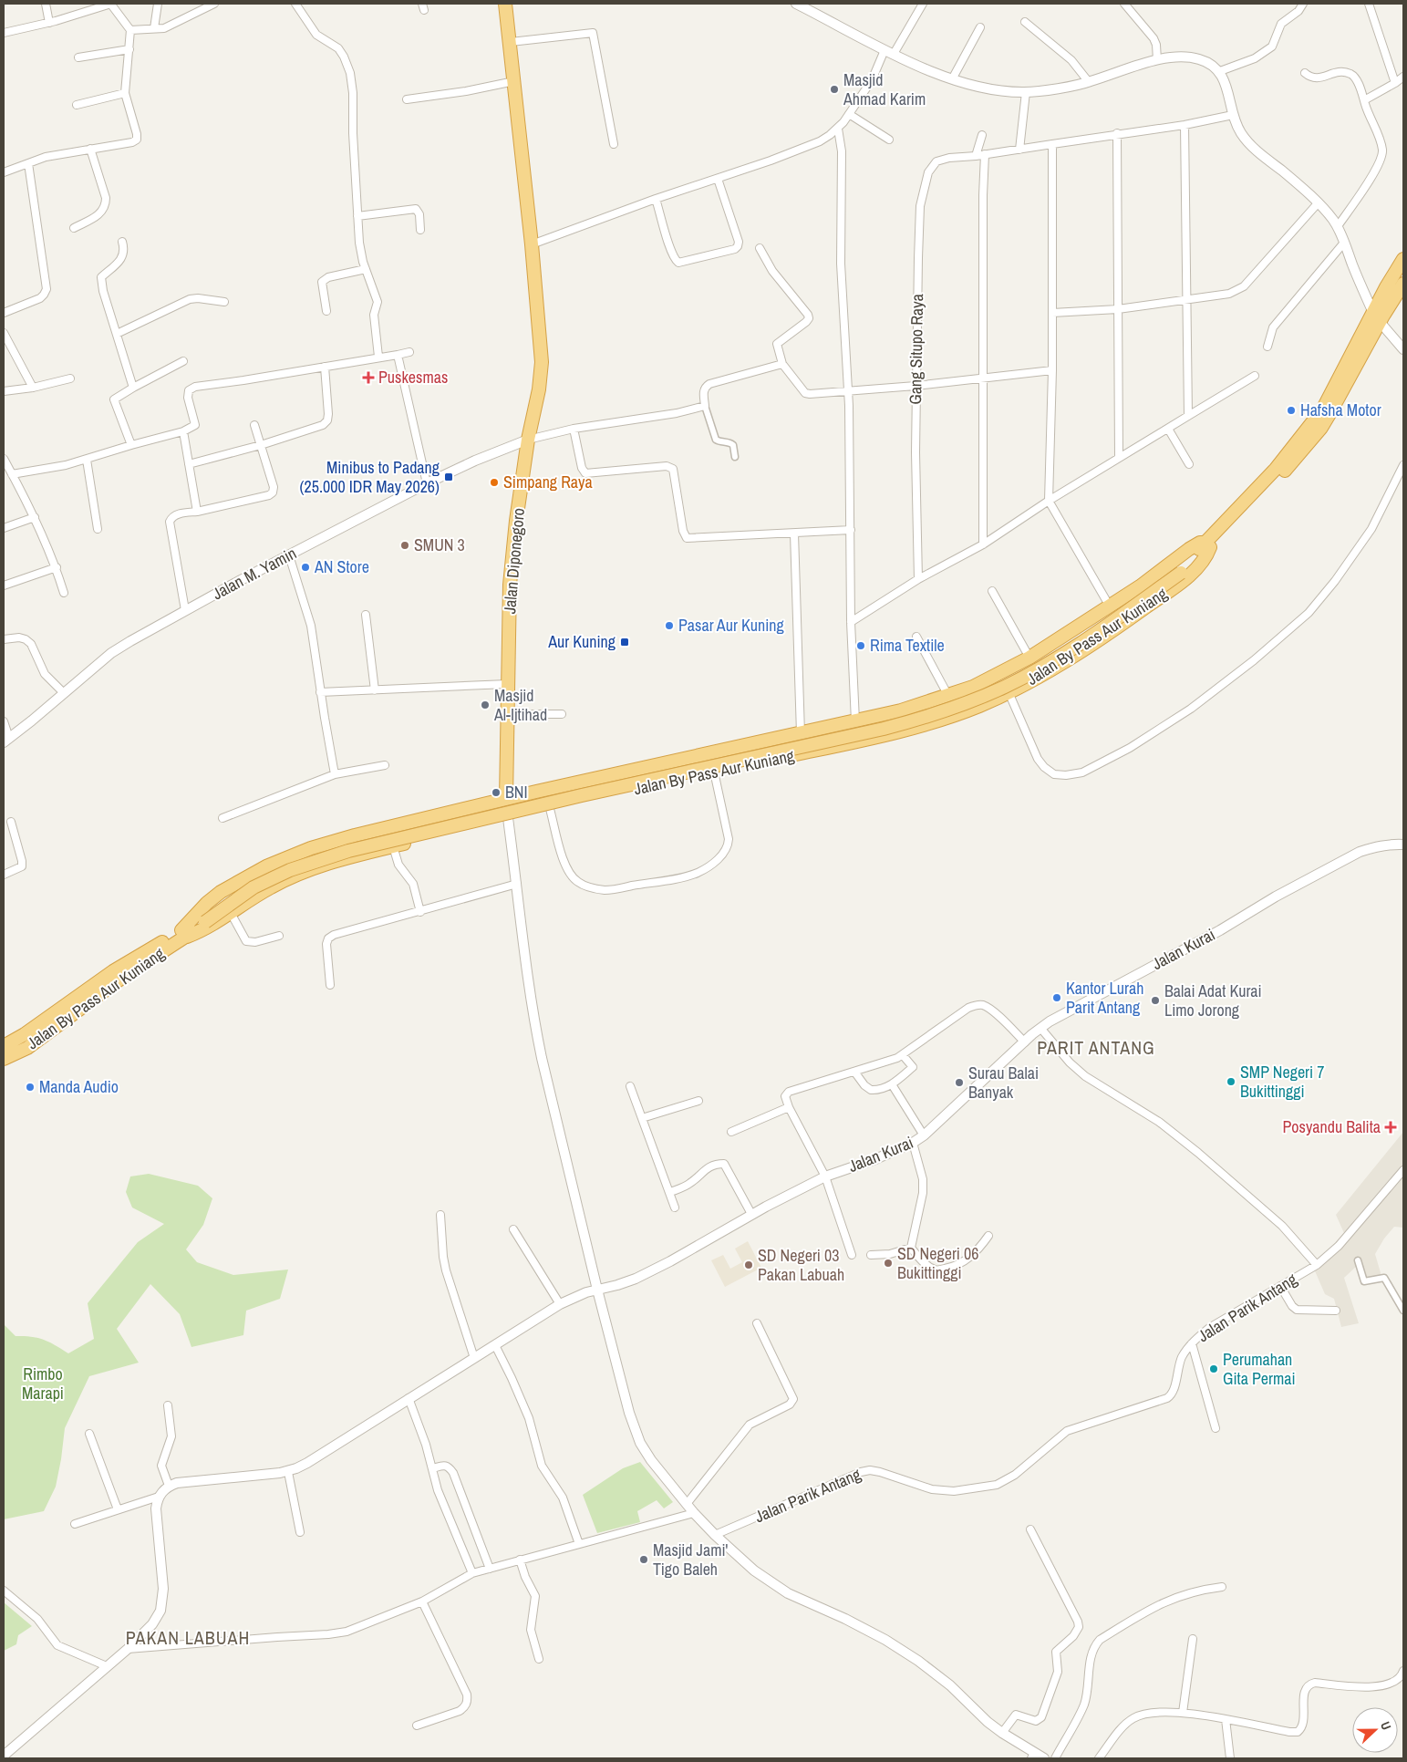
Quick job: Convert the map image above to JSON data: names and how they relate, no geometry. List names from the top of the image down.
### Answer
{
  "streets": {
    "highway": ["Jalan Diponegoro", "Jalan By Pass Aur Kuniang"],
    "street": [
      "Gang Situpo Raya",
      "Jalan M. Yamin",
      "Jalan Kurai",
      "Jalan Parik Antang"
    ]
  },
  "crossings": [
    ["Jalan Diponegoro", "Jalan M. Yamin"],
    ["Jalan Diponegoro", "Jalan By Pass Aur Kuniang"]
  ],
  "districts": ["PARIT ANTANG", "PAKAN LABUAH"],
  "parks": ["Rimbo Marapi"],
  "places": {
    "other": [
      "Masjid Ahmad Karim",
      "Hafsha Motor",
      "Simpang Raya",
      "SMUN 3",
      "AN Store",
      "Pasar Aur Kuning",
      "Rima Textile",
      "Masjid Al-Ijtihad",
      "BNI",
      "Kantor Lurah Parit Antang",
      "Balai Adat Kurai Limo Jorong",
      "SMP Negeri 7 Bukittinggi",
      "Surau Balai Banyak",
      "Manda Audio",
      "SD Negeri 06 Bukittinggi",
      "SD Negeri 03 Pakan Labuah",
      "Perumahan Gita Permai",
      "Masjid Jami' Tigo Baleh"
    ],
    "health": ["Puskesmas", "Posyandu Balita"],
    "transit": ["Minibus to Padang (25.000 IDR May 2026)", "Aur Kuning"]
  },
  "north": "right"
}
